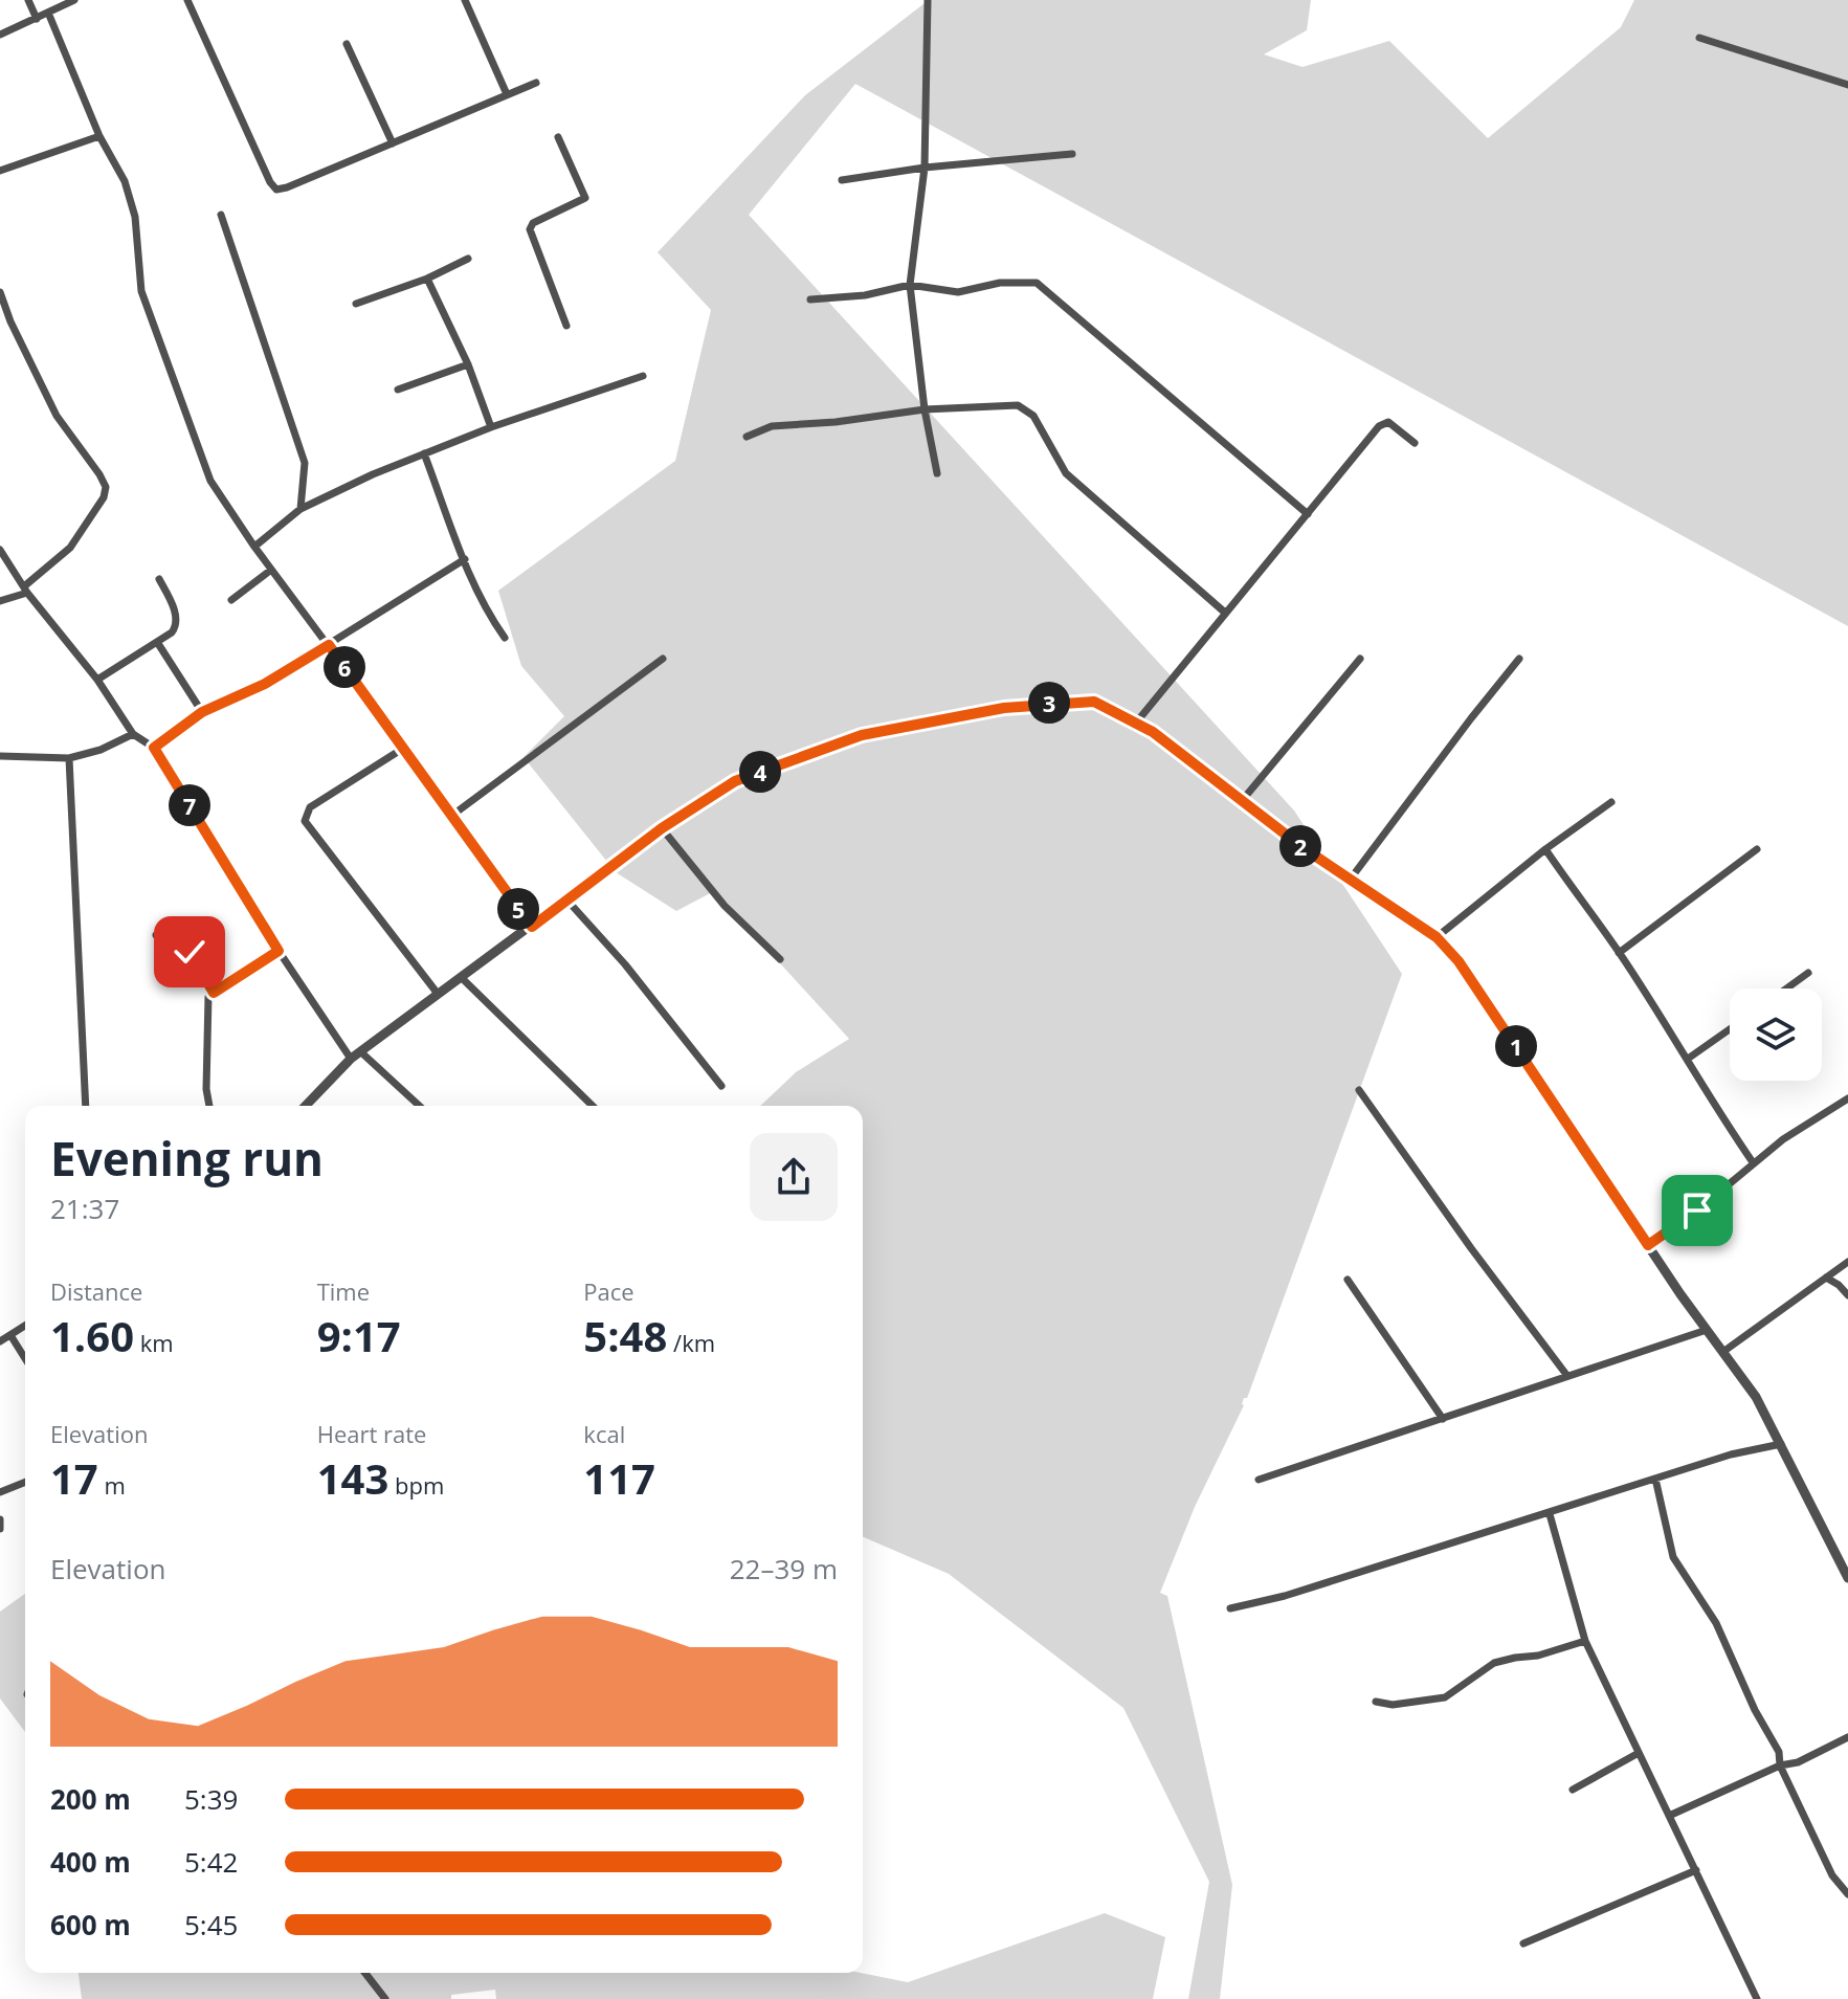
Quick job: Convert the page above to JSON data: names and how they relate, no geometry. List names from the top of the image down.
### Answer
{
  "page": {
    "pins": [
      "6",
      "3",
      "4",
      "7",
      "2",
      "5",
      "1"
    ],
    "heading": ["Evening run", "21:37"],
    "stats": [
      ["Distance", "1.60 km"],
      ["Time", "9:17"],
      ["Pace", "5:48 /km"],
      ["Elevation", "17 m"],
      ["Heart rate", "143 bpm"],
      ["kcal", "117"]
    ],
    "chart": ["Elevation", "22–39 m"],
    "list": [
      {
        "name": "200 m",
        "note": "5:39"
      },
      {
        "name": "400 m",
        "note": "5:42"
      },
      {
        "name": "600 m",
        "note": "5:45"
      }
    ]
  }
}
